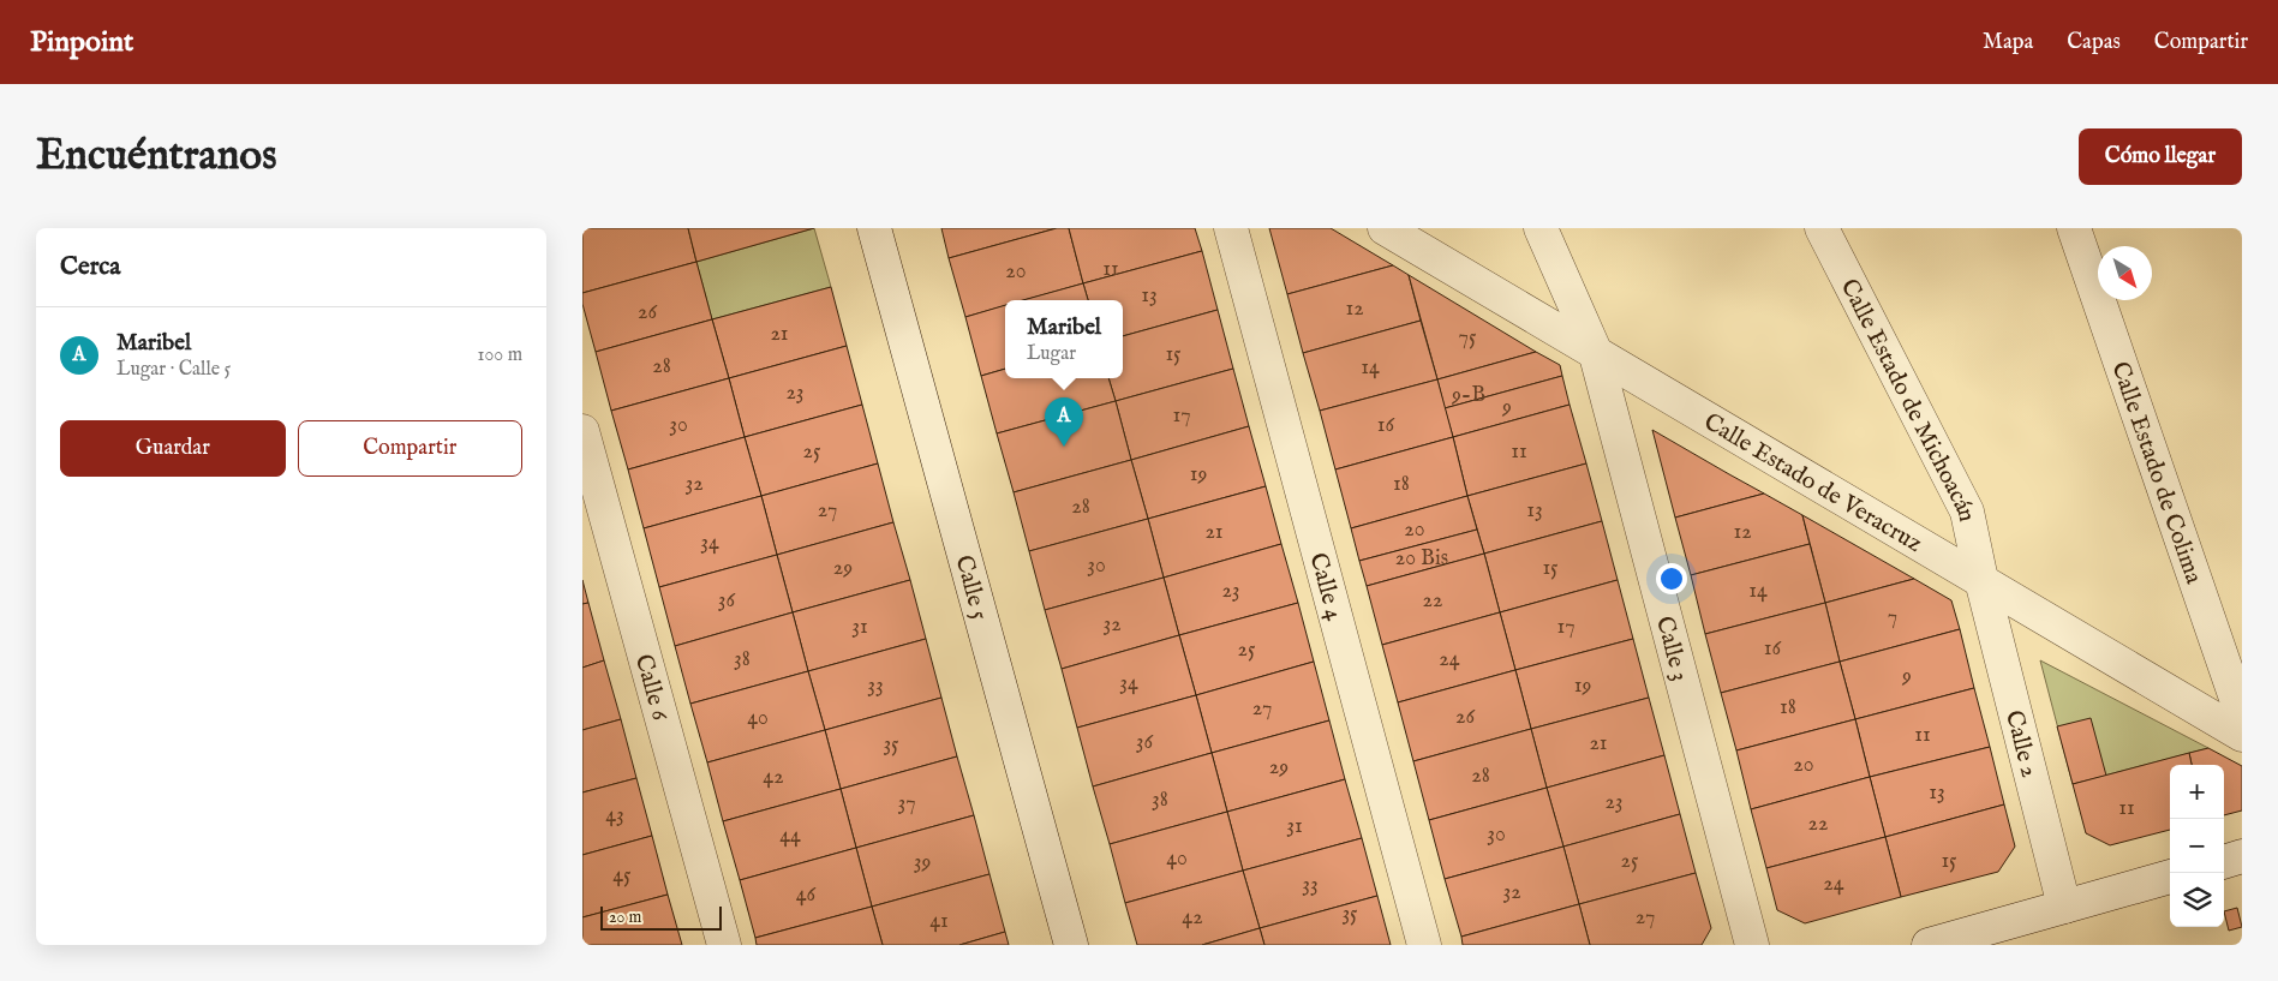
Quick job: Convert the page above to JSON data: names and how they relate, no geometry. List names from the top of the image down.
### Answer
{
  "streets": {
    "street": [
      "Calle Estado de Michoacán",
      "Calle Estado de Colima",
      "Calle Estado de Veracruz",
      "Calle 4",
      "Calle 5",
      "Calle 3",
      "Calle 6",
      "Calle 2"
    ]
  },
  "crossings": [
    ["Calle Estado de Michoacán", "Calle Estado de Veracruz"],
    ["Calle Estado de Michoacán", "Calle 2"],
    ["Calle Estado de Veracruz", "Calle 3"],
    ["Calle Estado de Veracruz", "Calle 2"]
  ],
  "house_numbers": [
    "11",
    "20",
    "13",
    "12",
    "26",
    "21",
    "75",
    "15",
    "28",
    "14",
    "23",
    "9-B",
    "9",
    "17",
    "30",
    "16",
    "25",
    "11",
    "19",
    "32",
    "18",
    "28",
    "27",
    "13",
    "20",
    "21",
    "12",
    "34",
    "20 Bis",
    "30",
    "29",
    "15",
    "23",
    "14",
    "36",
    "22",
    "7",
    "32",
    "31",
    "17",
    "16",
    "25",
    "38",
    "24",
    "9",
    "34",
    "33",
    "19",
    "18",
    "27",
    "26",
    "40",
    "11",
    "36",
    "21",
    "35",
    "20",
    "29",
    "28",
    "42",
    "13",
    "38",
    "23",
    "37",
    "11",
    "43",
    "22",
    "31",
    "30",
    "44",
    "40",
    "25",
    "15",
    "39",
    "45",
    "24",
    "33",
    "32",
    "46",
    "35",
    "42",
    "27",
    "41"
  ],
  "scale_bar": "20 m",
  "north": "bottom right",
  "page": {
    "header": "Pinpoint",
    "nav": ["Mapa", "Capas", "Compartir"],
    "buttons": [
      "Cómo llegar",
      ["Guardar", "Compartir"]
    ],
    "title": "Encuéntranos",
    "heading": "Cerca",
    "popup": ["Maribel", "Lugar"],
    "list": [
      {
        "mark": "A",
        "name": "Maribel",
        "note": "Lugar · Calle 5",
        "value": "100 m"
      }
    ],
    "pins": "A",
    "map_buttons": ["+", "−"],
    "scale": "20 m"
  }
}
